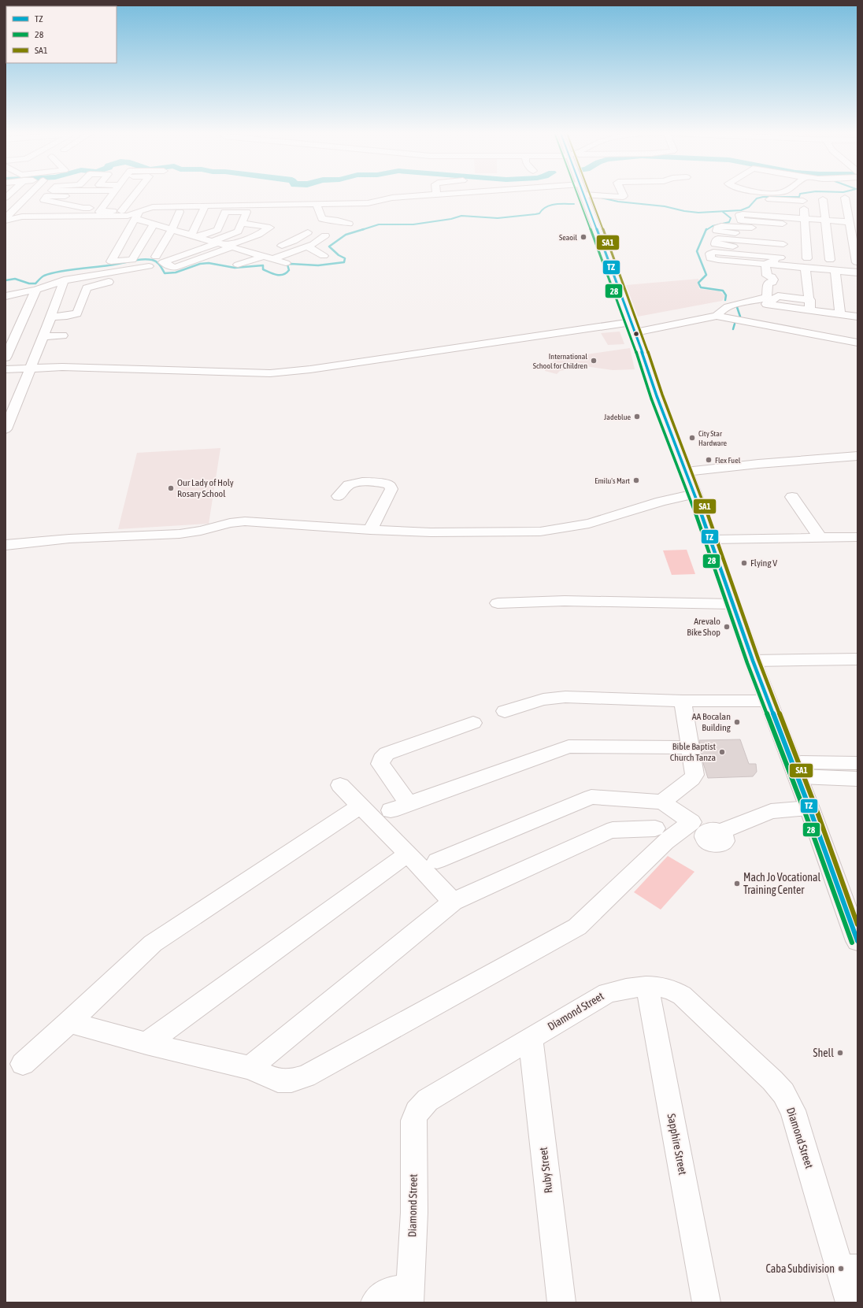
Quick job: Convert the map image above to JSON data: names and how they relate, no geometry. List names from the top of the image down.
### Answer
{
  "streets": {
    "street": ["Diamond Street", "Sapphire Street", "Ruby Street"]
  },
  "crossings": [
    ["Diamond Street", "Sapphire Street"],
    ["Diamond Street", "Ruby Street"]
  ],
  "places": [
    "Seaoil",
    "International School for Children",
    "Jadeblue",
    "City Star Hardware",
    "Flex Fuel",
    "Emilu's Mart",
    "Our Lady of Holy Rosary School",
    "Flying V",
    "Arevalo Bike Shop",
    "AA Bocalan Building",
    "Bible Baptist Church Tanza",
    "Mach Jo Vocational Training Center",
    "Shell",
    "Caba Subdivision"
  ],
  "lines": ["transit line TZ", "transit line 28", "transit line SA1"],
  "legend": ["TZ", "28", "SA1"]
}
